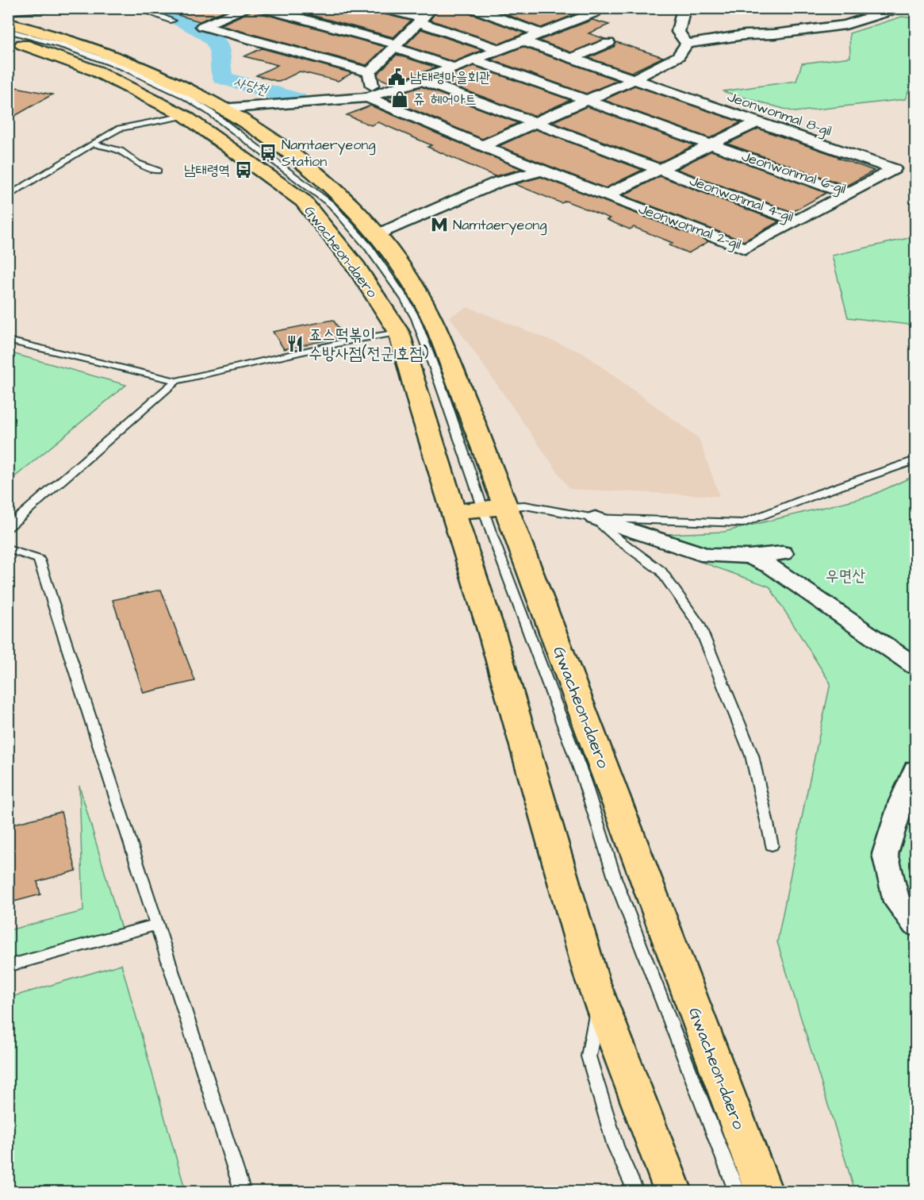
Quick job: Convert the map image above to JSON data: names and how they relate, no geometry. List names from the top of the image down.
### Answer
{
  "streets": {
    "main road": ["Gwacheon-daero"],
    "street": [
      "Jeonwonmal 8-gil",
      "Jeonwonmal 6-gil",
      "Jeonwonmal 4-gil",
      "Jeonwonmal 2-gil"
    ]
  },
  "crossings": [
    ["Jeonwonmal 8-gil", "Jeonwonmal 6-gil"],
    ["Jeonwonmal 6-gil", "Jeonwonmal 4-gil"],
    ["Jeonwonmal 4-gil", "Jeonwonmal 2-gil"]
  ],
  "water": ["사당천"],
  "parks": ["우면산"],
  "places": {
    "public building": ["남태령마을회관"],
    "shop": ["쥬 헤어아트"],
    "bus stop": ["Namtaeryeong Station", "남태령역"],
    "metro station": ["Namtaeryeong"],
    "restaurant": ["죠스떡볶이 수방사점(전군1호점)"]
  }
}
